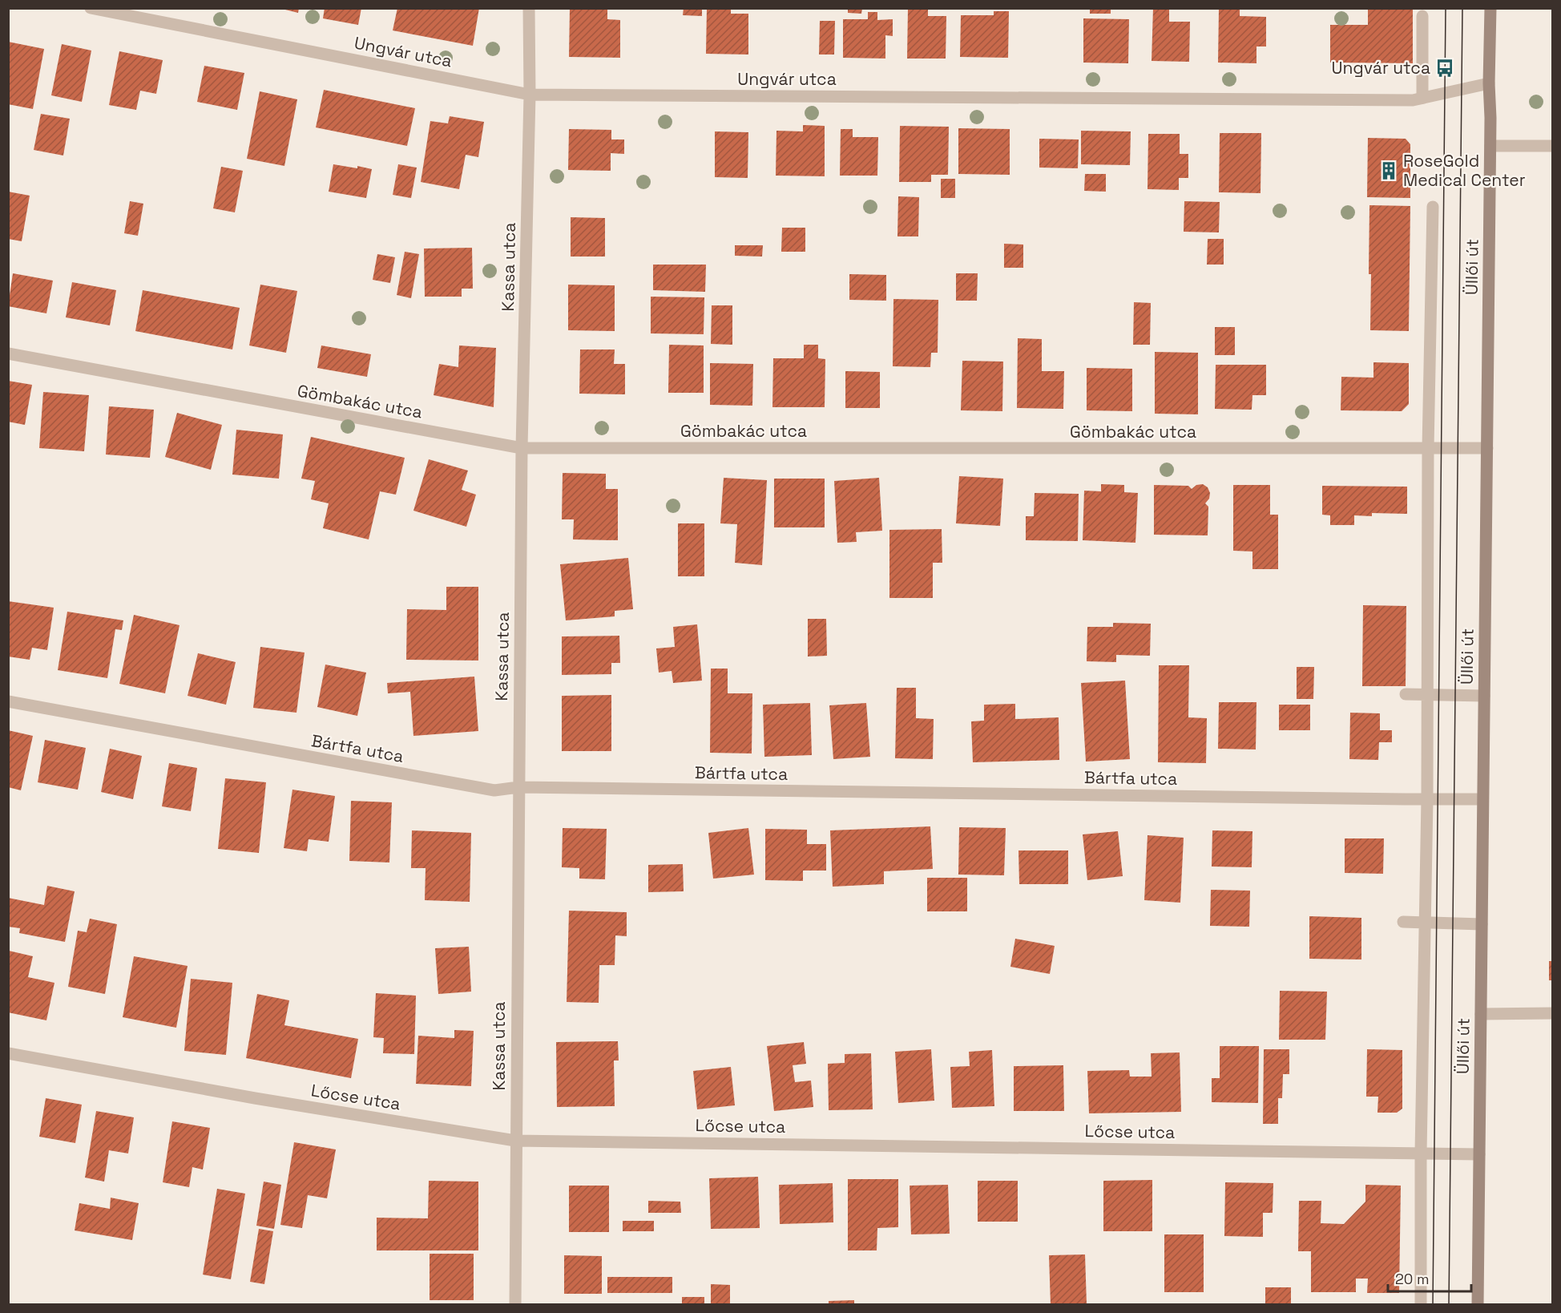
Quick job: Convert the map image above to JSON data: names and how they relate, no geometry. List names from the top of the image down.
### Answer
{
  "streets": {
    "main road": ["Üllői út"],
    "street": [
      "Ungvár utca",
      "Kassa utca",
      "Gömbakác utca",
      "Bártfa utca",
      "Lőcse utca"
    ]
  },
  "crossings": [
    ["Ungvár utca", "Kassa utca"],
    ["Ungvár utca", "Üllői út"],
    ["Kassa utca", "Gömbakác utca"],
    ["Kassa utca", "Bártfa utca"],
    ["Kassa utca", "Lőcse utca"],
    ["Üllői út", "Gömbakác utca"],
    ["Üllői út", "Bártfa utca"],
    ["Üllői út", "Lőcse utca"]
  ],
  "places": {
    "bus stop": ["Ungvár utca"],
    "building": ["RoseGold Medical Center"]
  },
  "scale_bar": "20 m"
}
